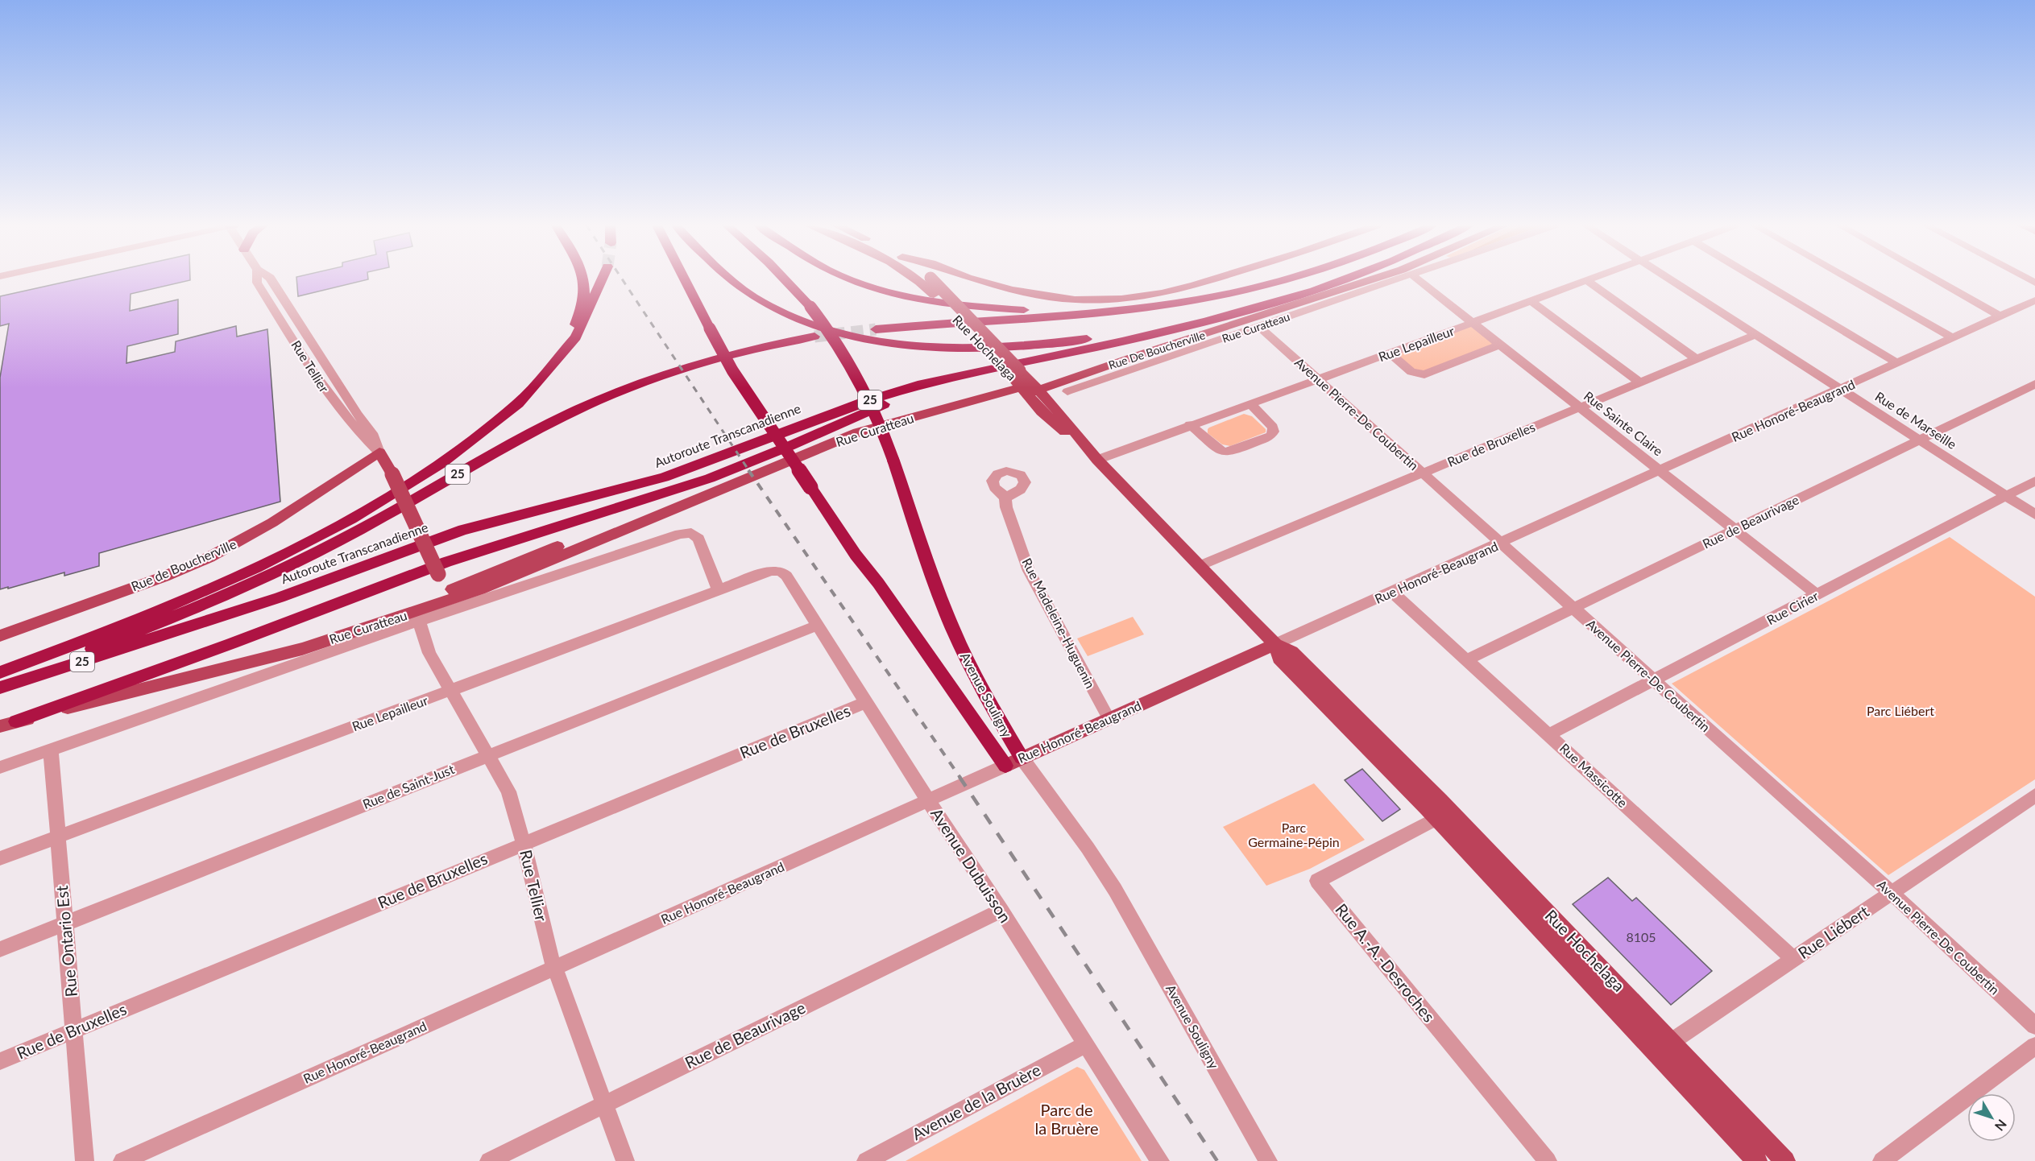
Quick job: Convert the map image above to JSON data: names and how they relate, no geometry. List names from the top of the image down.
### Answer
{
  "streets": {
    "highway": ["25", "Autoroute Transcanadienne", "Avenue Souligny"],
    "main road": [
      "Rue Curatteau",
      "Rue Hochelaga",
      "Rue De Boucherville",
      "Rue Tellier",
      "Rue Honoré-Beaugrand",
      "Rue de Boucherville"
    ],
    "street": [
      "Rue Lepailleur",
      "Avenue Pierre-De Coubertin",
      "Rue de Marseille",
      "Rue Sainte Claire",
      "Rue de Bruxelles",
      "Rue de Beaurivage",
      "Rue Cirier",
      "Rue Madeleine-Huguenin",
      "Rue Massicotte",
      "Rue de Saint-Just",
      "Avenue Dubuisson",
      "Rue Liébert",
      "Rue Ontario Est",
      "Rue A.-A.-Desroches",
      "Avenue de la Bruère"
    ]
  },
  "crossings": [
    ["Rue Curatteau", "Rue Lepailleur"],
    ["Rue Curatteau", "Rue Hochelaga"],
    ["Rue Curatteau", "Rue De Boucherville"],
    ["Rue Curatteau", "Rue Tellier"],
    ["Rue Curatteau", "Avenue Pierre-De Coubertin"],
    ["Rue Curatteau", "Rue Ontario Est"],
    ["Rue Lepailleur", "Rue Hochelaga"],
    ["Rue Lepailleur", "Rue Tellier"],
    ["Rue Lepailleur", "Avenue Pierre-De Coubertin"],
    ["Rue Lepailleur", "Rue Sainte Claire"],
    ["Rue Lepailleur", "Avenue Dubuisson"],
    ["Rue Lepailleur", "Rue Ontario Est"],
    ["Rue Hochelaga", "Rue De Boucherville"],
    ["Rue Hochelaga", "Rue Honoré-Beaugrand"],
    ["Rue Hochelaga", "Autoroute Transcanadienne"],
    ["Rue Hochelaga", "Rue de Bruxelles"],
    ["Rue Hochelaga", "Rue Liébert"],
    ["Rue Hochelaga", "Rue A.-A.-Desroches"],
    ["Rue Tellier", "Rue Honoré-Beaugrand"],
    ["Rue Tellier", "Rue de Bruxelles"],
    ["Rue Tellier", "Rue de Beaurivage"],
    ["Rue Tellier", "Rue de Boucherville"],
    ["Rue Tellier", "Rue de Saint-Just"],
    ["Rue Honoré-Beaugrand", "Avenue Pierre-De Coubertin"],
    ["Rue Honoré-Beaugrand", "Rue de Marseille"],
    ["Rue Honoré-Beaugrand", "Rue Sainte Claire"],
    ["Rue Honoré-Beaugrand", "Rue Madeleine-Huguenin"],
    ["Rue Honoré-Beaugrand", "Avenue Souligny"],
    ["Rue Honoré-Beaugrand", "Rue Massicotte"],
    ["Rue Honoré-Beaugrand", "Avenue Dubuisson"],
    ["Avenue Pierre-De Coubertin", "Rue de Bruxelles"],
    ["Avenue Pierre-De Coubertin", "Rue de Beaurivage"],
    ["Avenue Pierre-De Coubertin", "Rue Cirier"],
    ["Avenue Pierre-De Coubertin", "Rue Liébert"],
    ["Rue de Marseille", "Rue de Bruxelles"],
    ["Rue de Marseille", "Rue de Beaurivage"],
    ["Rue de Marseille", "Rue Cirier"],
    ["Rue Sainte Claire", "Rue de Bruxelles"],
    ["Rue Sainte Claire", "Rue de Beaurivage"],
    ["Rue Sainte Claire", "Rue Cirier"],
    ["Rue de Bruxelles", "Avenue Dubuisson"],
    ["Rue de Bruxelles", "Rue Ontario Est"],
    ["Rue de Beaurivage", "Rue Massicotte"],
    ["Rue de Beaurivage", "Avenue Dubuisson"],
    ["Rue Cirier", "Rue Massicotte"],
    ["Rue Massicotte", "Rue Liébert"],
    ["Rue de Saint-Just", "Avenue Dubuisson"],
    ["Rue de Saint-Just", "Rue Ontario Est"],
    ["Avenue Dubuisson", "Avenue de la Bruère"]
  ],
  "parks": ["Parc Liébert", "Parc Germaine-Pépin", "Parc de la Bruère"],
  "house_numbers": ["8105"],
  "north": "bottom right"
}
